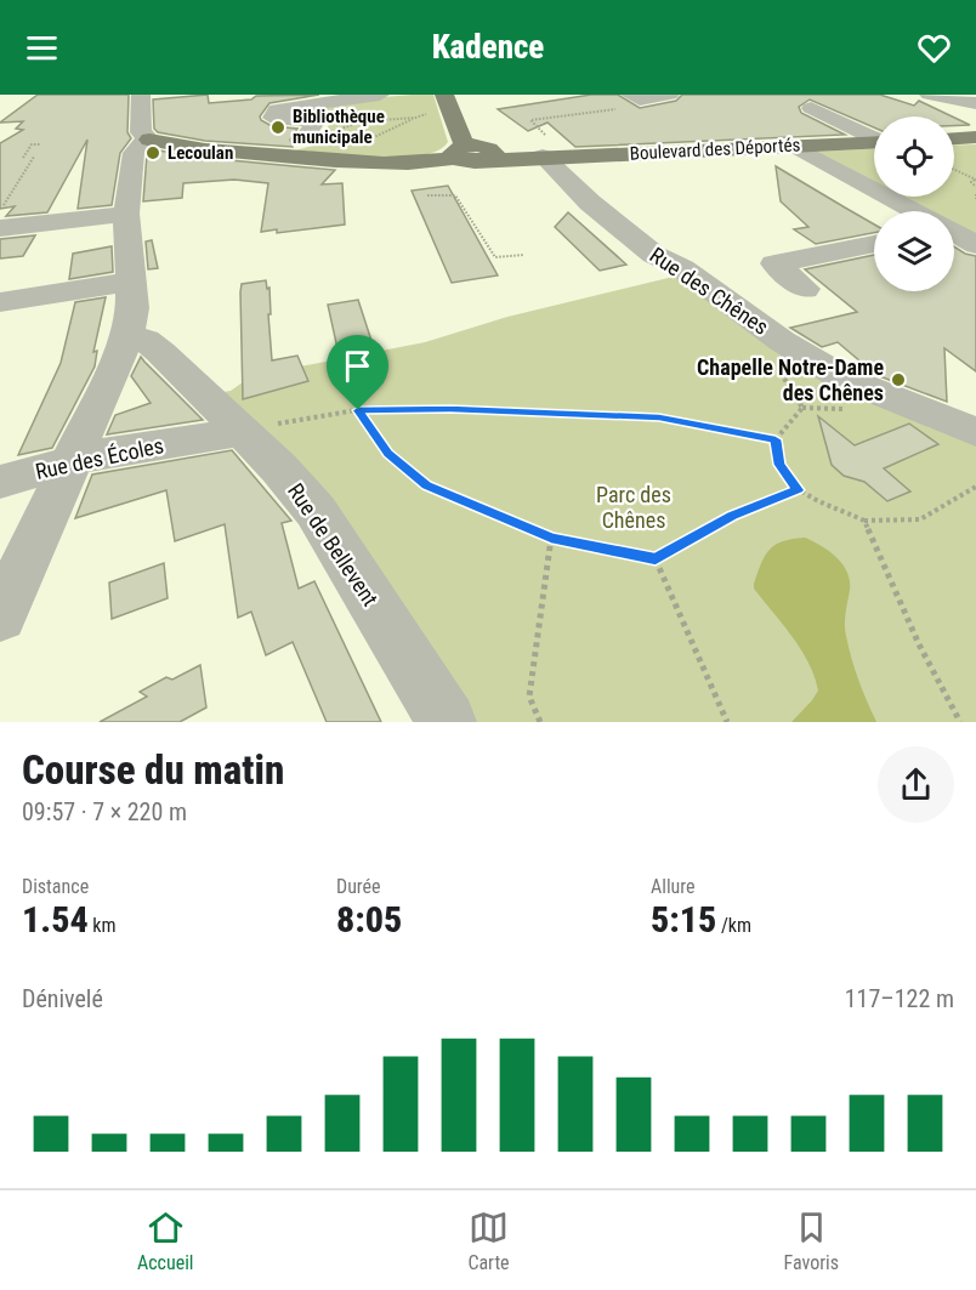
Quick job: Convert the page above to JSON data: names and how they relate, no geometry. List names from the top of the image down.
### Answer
{
  "streets": {
    "main road": ["Boulevard des Déportés"],
    "street": ["Rue des Chênes", "Rue des Écoles", "Rue de Bellevent"]
  },
  "crossings": [
    ["Boulevard des Déportés", "Rue des Chênes"],
    ["Rue des Écoles", "Rue de Bellevent"]
  ],
  "parks": ["Parc des Chênes"],
  "places": ["Bibliothèque municipale", "Lecoulan", "Chapelle Notre-Dame des Chênes"],
  "page": {
    "header": "Kadence",
    "heading": ["Course du matin", "09:57 · 7 × 220 m"],
    "stats": [
      ["Distance", "1.54 km"],
      ["Durée", "8:05"],
      ["Allure", "5:15 /km"]
    ],
    "chart": ["Dénivelé", "117–122 m"],
    "tabs": ["Accueil", "Carte", "Favoris"]
  }
}
